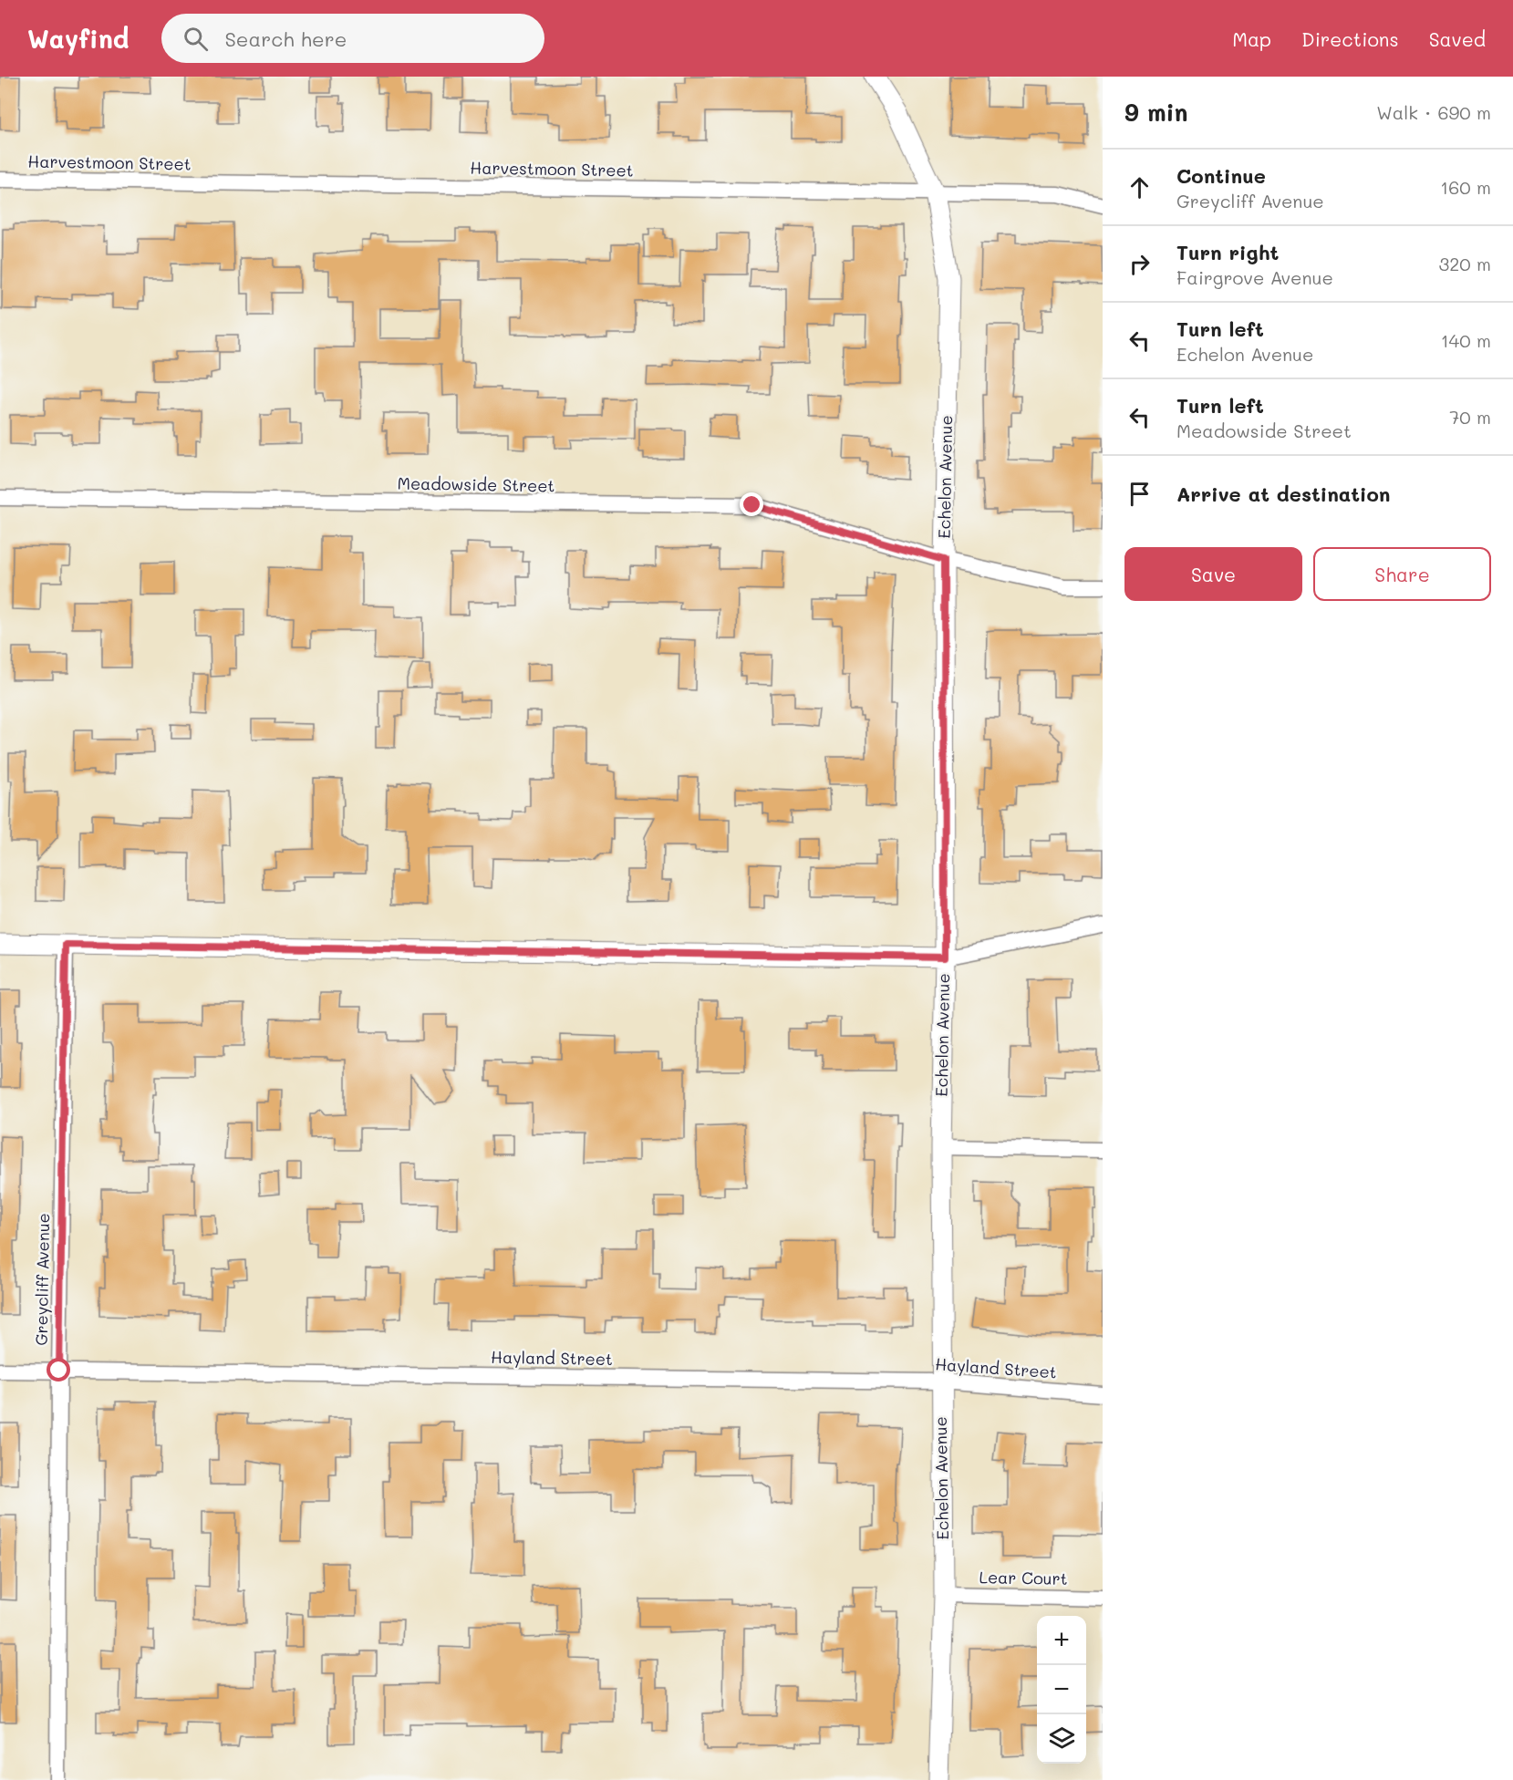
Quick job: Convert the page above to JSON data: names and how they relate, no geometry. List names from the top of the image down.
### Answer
{
  "streets": {
    "street": [
      "Harvestmoon Street",
      "Echelon Avenue",
      "Meadowside Street",
      "Greycliff Avenue",
      "Hayland Street",
      "Lear Court"
    ]
  },
  "crossings": [
    ["Harvestmoon Street", "Echelon Avenue"],
    ["Echelon Avenue", "Meadowside Street"],
    ["Echelon Avenue", "Hayland Street"],
    ["Echelon Avenue", "Lear Court"],
    ["Greycliff Avenue", "Hayland Street"]
  ],
  "page": {
    "header": "Wayfind",
    "search": "Search here",
    "nav": ["Map", "Directions", "Saved"],
    "heading": ["9 min", "Walk · 690 m"],
    "list": [
      ["Continue", "Greycliff Avenue", "160 m"],
      ["Turn right", "Fairgrove Avenue", "320 m"],
      ["Turn left", "Echelon Avenue", "140 m"],
      ["Turn left", "Meadowside Street", "70 m"],
      "Arrive at destination"
    ],
    "buttons": ["Save", "Share"],
    "map_buttons": ["+", "−"]
  }
}
